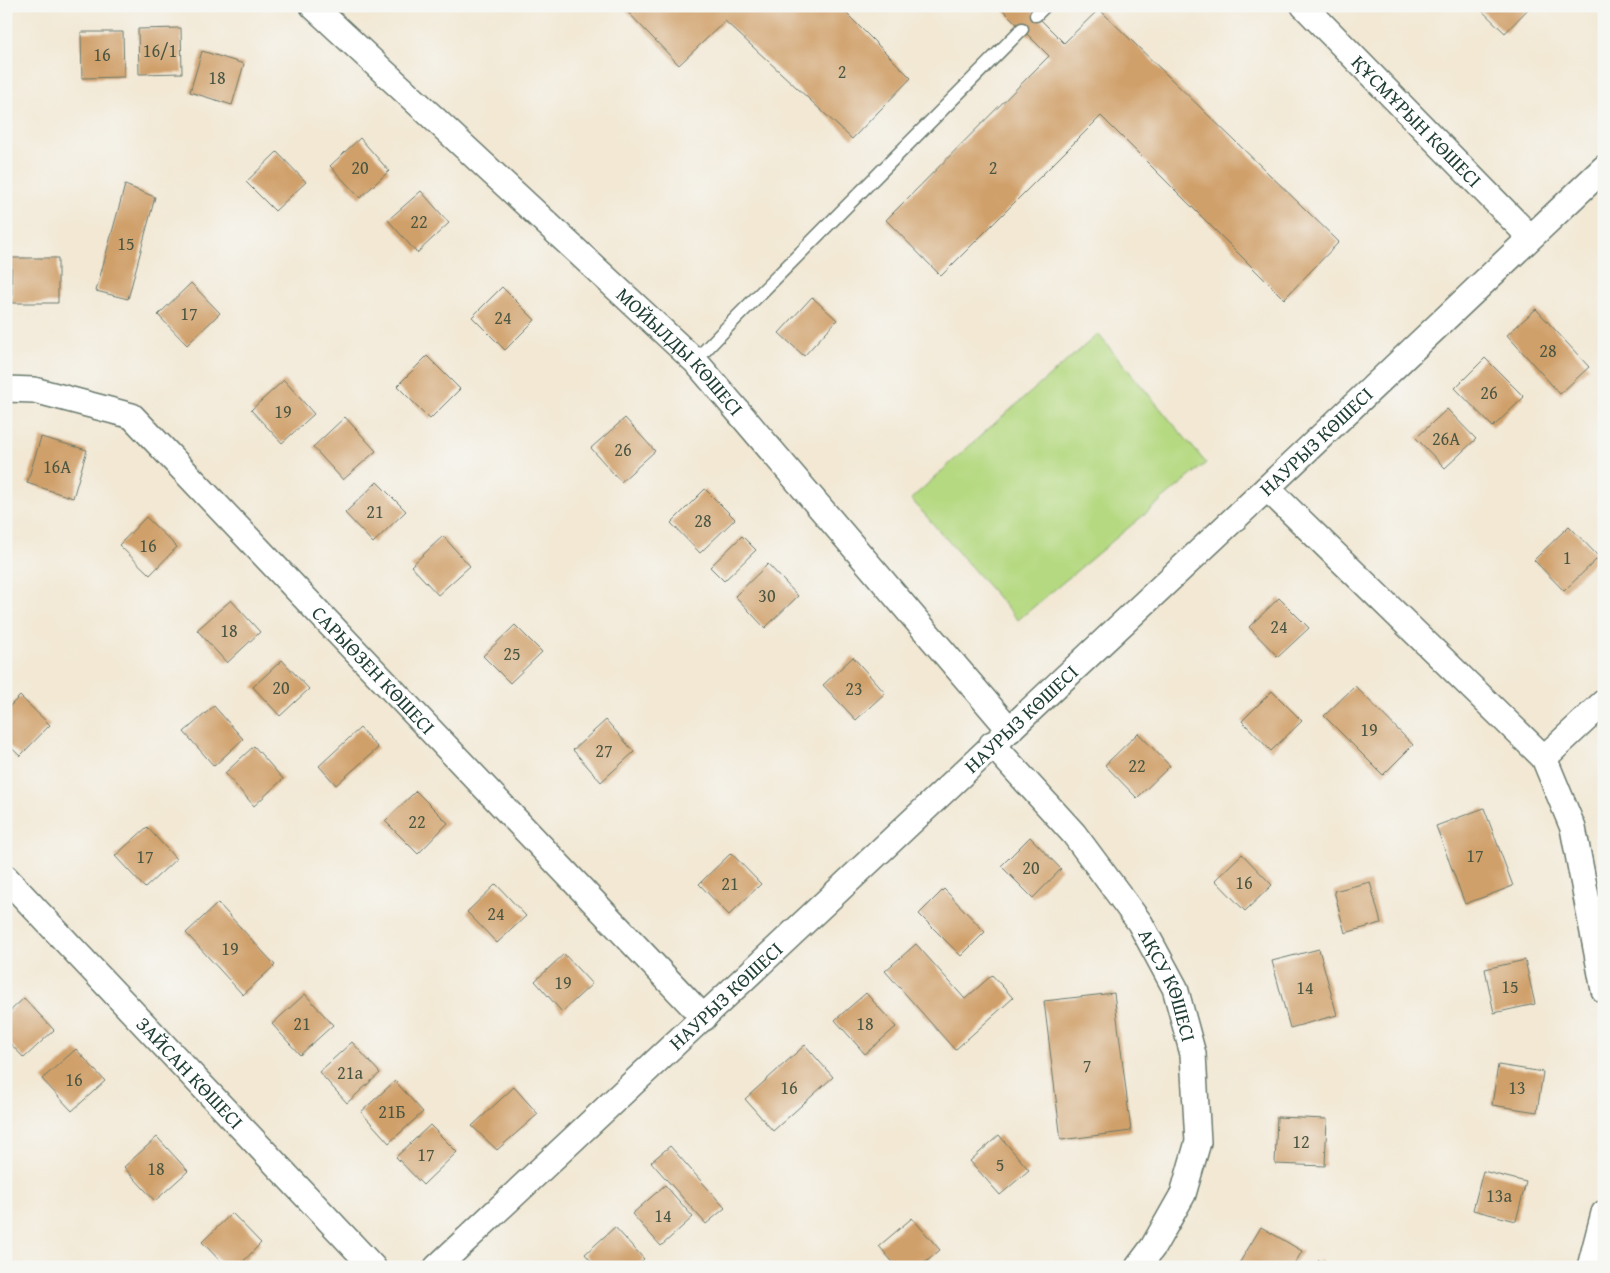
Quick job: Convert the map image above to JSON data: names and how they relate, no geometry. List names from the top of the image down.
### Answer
{
  "streets": {
    "street": [
      "ҚҰСМҰРЫН КӨШЕСІ",
      "МОЙЫЛДЫ КӨШЕСІ",
      "НАУРЫЗ КӨШЕСІ",
      "САРЫӨЗЕН КӨШЕСІ",
      "АҚСУ КӨШЕСІ",
      "ЗАЙСАН КӨШЕСІ"
    ]
  },
  "crossings": [
    ["ҚҰСМҰРЫН КӨШЕСІ", "НАУРЫЗ КӨШЕСІ"],
    ["МОЙЫЛДЫ КӨШЕСІ", "НАУРЫЗ КӨШЕСІ"],
    ["МОЙЫЛДЫ КӨШЕСІ", "АҚСУ КӨШЕСІ"],
    ["НАУРЫЗ КӨШЕСІ", "САРЫӨЗЕН КӨШЕСІ"],
    ["НАУРЫЗ КӨШЕСІ", "АҚСУ КӨШЕСІ"]
  ],
  "house_numbers": [
    "16/1",
    "16",
    "2",
    "18",
    "20",
    "2",
    "22",
    "15",
    "17",
    "24",
    "28",
    "26",
    "19",
    "26А",
    "26",
    "16А",
    "21",
    "28",
    "16",
    "1",
    "30",
    "24",
    "18",
    "25",
    "20",
    "23",
    "19",
    "27",
    "22",
    "22",
    "17",
    "17",
    "20",
    "16",
    "21",
    "24",
    "19",
    "19",
    "15",
    "14",
    "21",
    "18",
    "7",
    "21а",
    "16",
    "16",
    "13",
    "21Б",
    "12",
    "17",
    "5",
    "18",
    "13а",
    "14"
  ]
}
